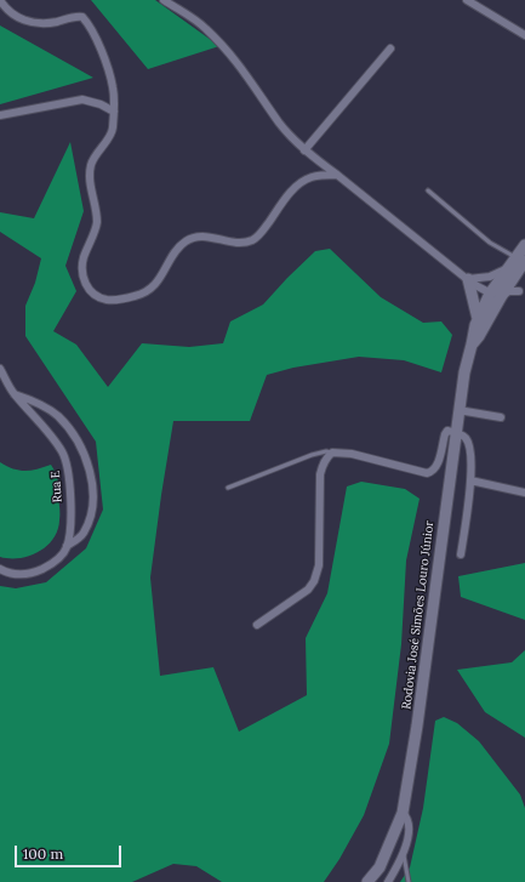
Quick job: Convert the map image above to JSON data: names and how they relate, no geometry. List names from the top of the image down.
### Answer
{
  "streets": {
    "main road": ["Rodovia José Simões Louro Júnior"],
    "street": ["Rua E"]
  },
  "scale_bar": "100 m"
}
